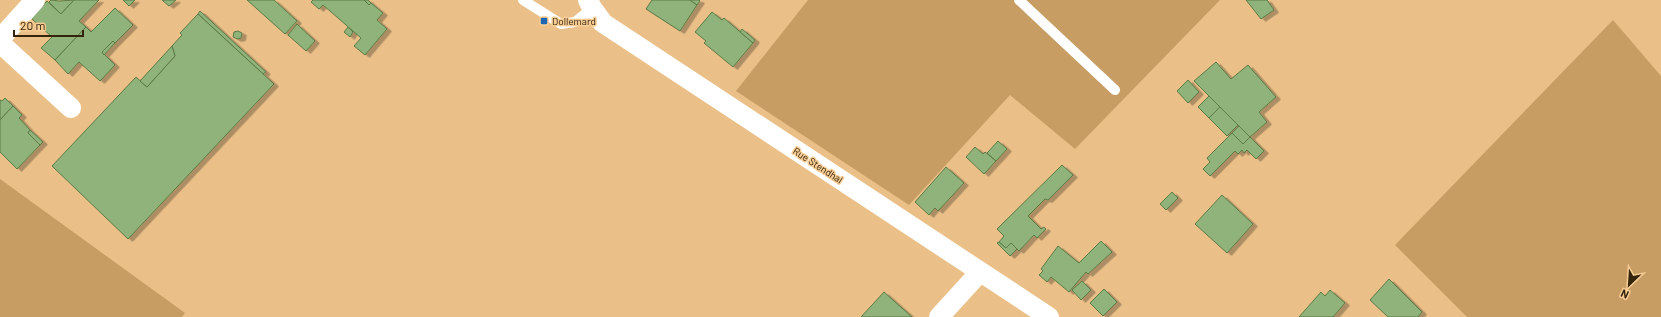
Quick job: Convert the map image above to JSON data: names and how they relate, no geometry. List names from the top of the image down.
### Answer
{
  "streets": {
    "street": ["Rue Stendhal"]
  },
  "places": {
    "transit": ["Dollemard"]
  },
  "scale_bar": "20 m",
  "north": "bottom left"
}
